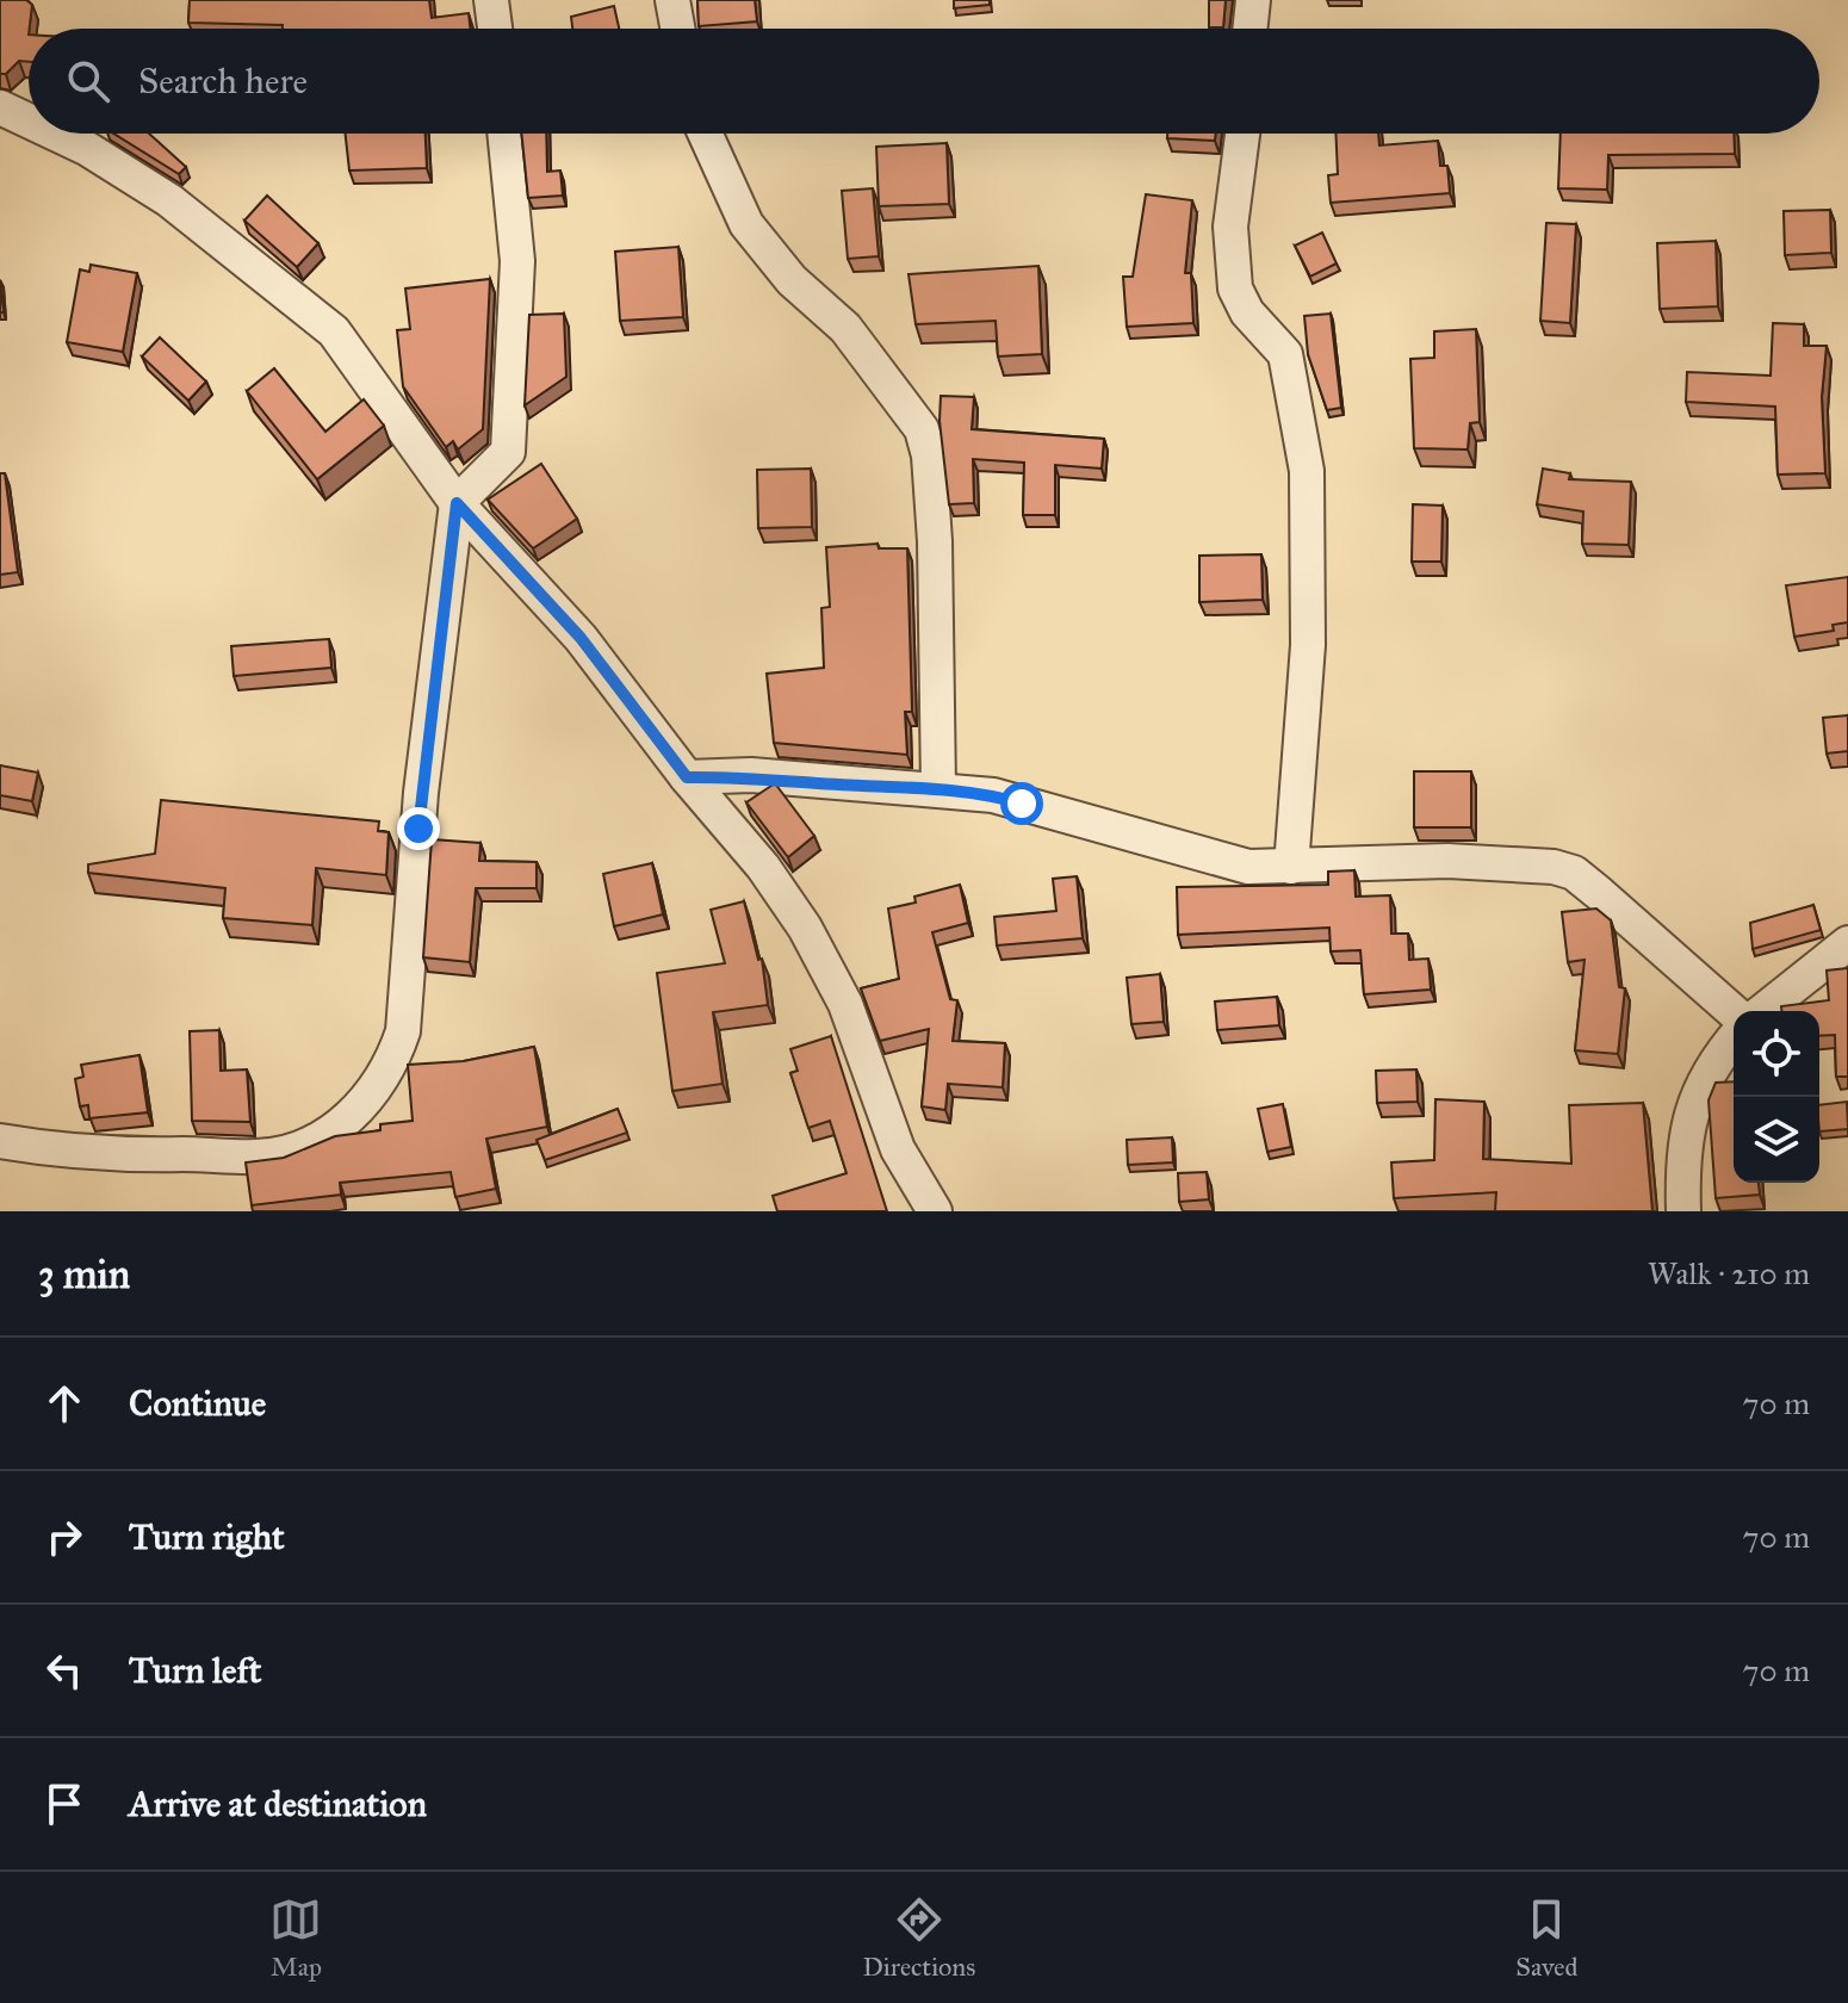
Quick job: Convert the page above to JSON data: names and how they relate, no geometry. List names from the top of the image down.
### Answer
{
  "page": {
    "search": "Search here",
    "heading": ["3 min", "Walk · 210 m"],
    "list": [
      ["Continue", "70 m"],
      ["Turn right", "70 m"],
      ["Turn left", "70 m"],
      "Arrive at destination"
    ],
    "nav": ["Map", "Directions", "Saved"]
  }
}
